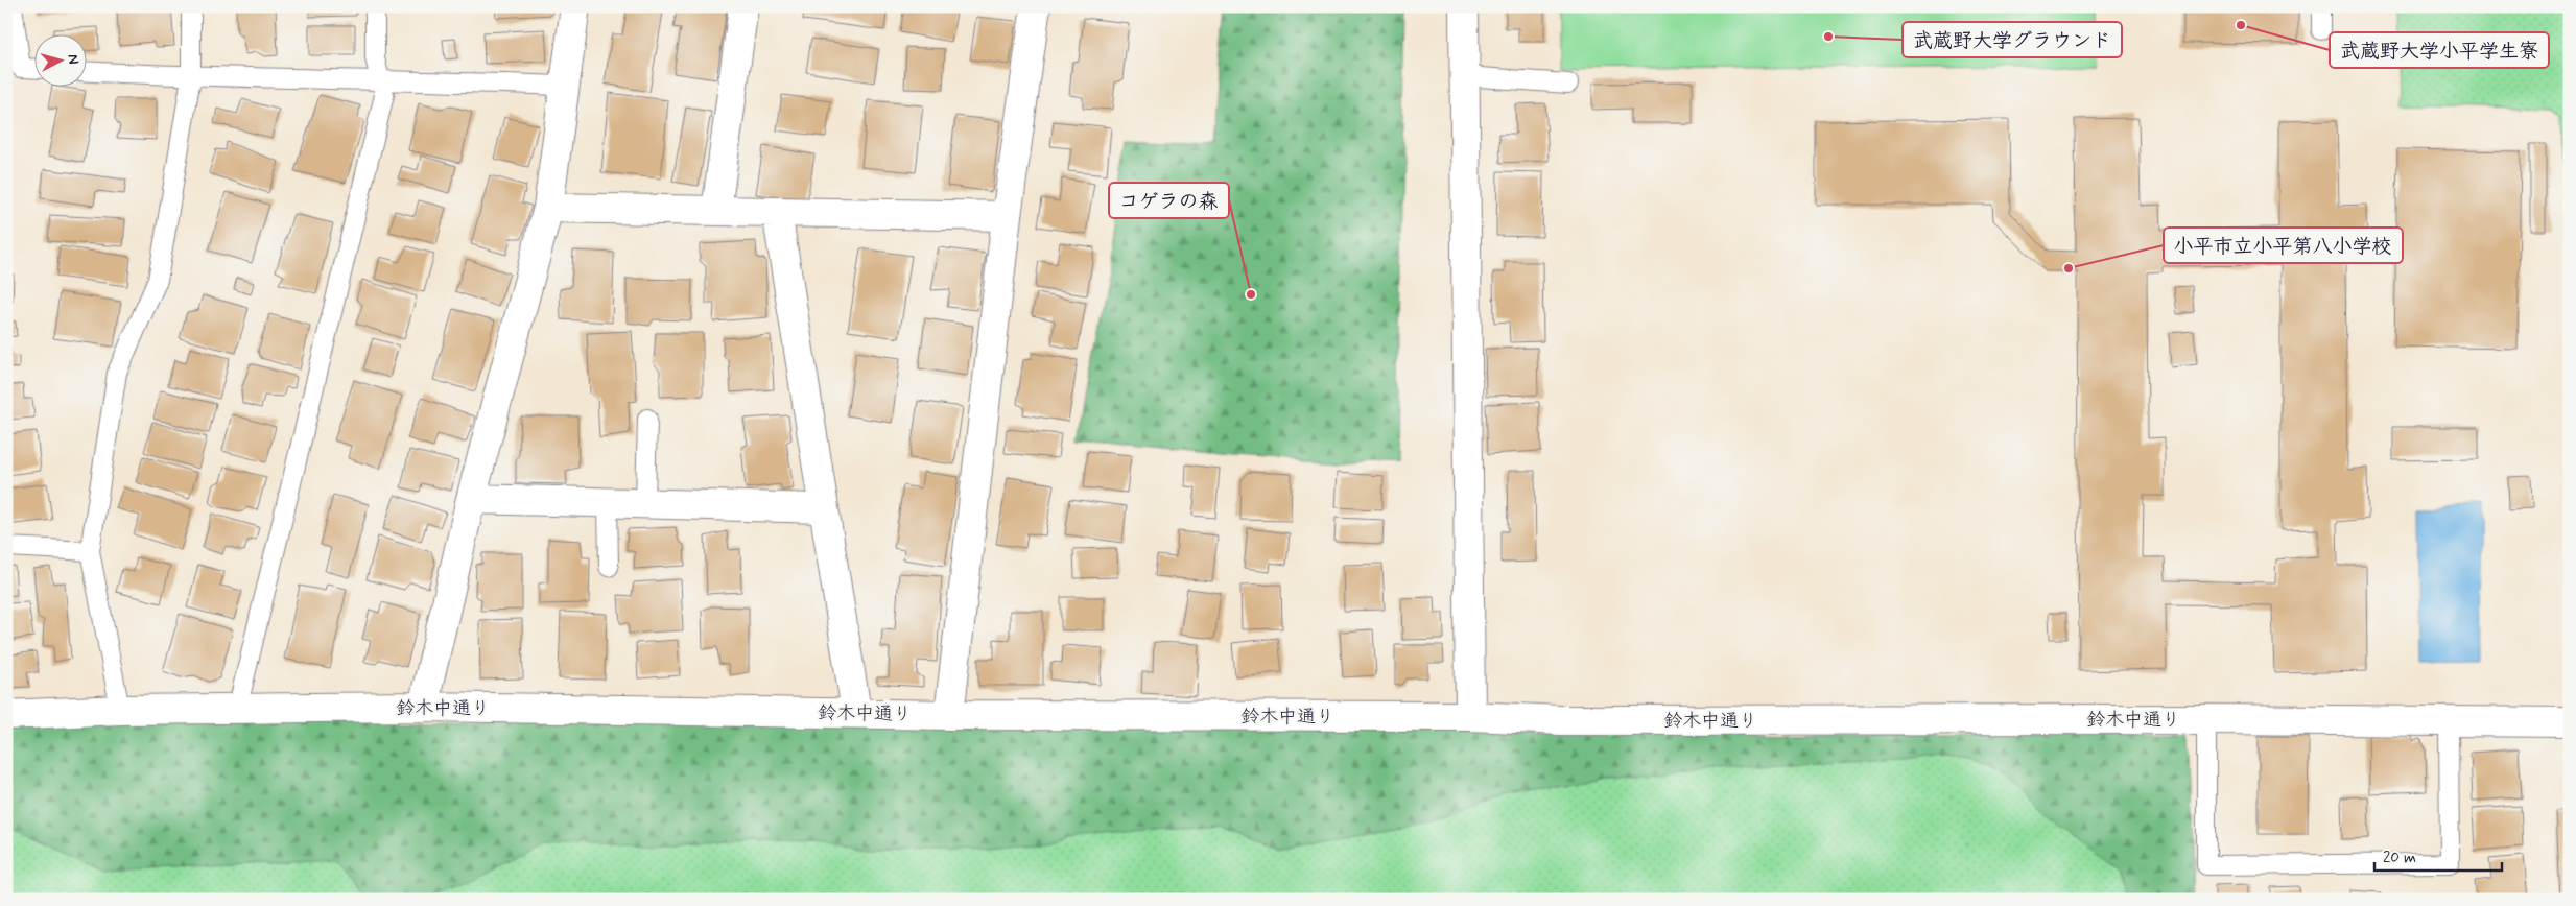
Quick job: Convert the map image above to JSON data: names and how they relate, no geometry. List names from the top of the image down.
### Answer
{
  "streets": {
    "street": ["鈴木中通り"]
  },
  "places": [
    "武蔵野大学小平学生寮",
    "武蔵野大学グラウンド",
    "小平市立小平第八小学校",
    "コゲラの森"
  ],
  "scale_bar": "20 m",
  "north": "right"
}
